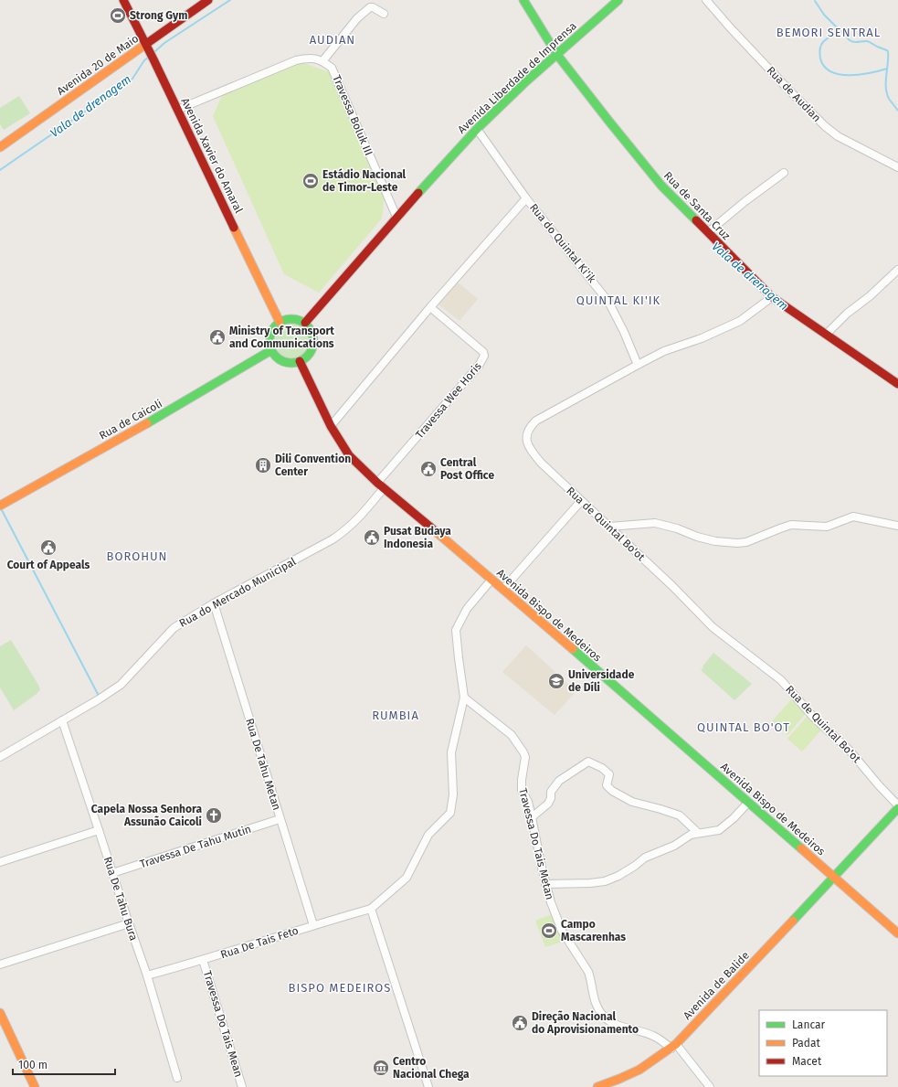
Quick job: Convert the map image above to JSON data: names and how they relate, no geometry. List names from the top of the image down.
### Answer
{
  "streets": {
    "main road": [
      "Avenida 20 de Maio",
      "Avenida Liberdade de Imprensa",
      "Avenida Xavier do Amaral",
      "Rua de Santa Cruz",
      "Rua de Caicoli",
      "Avenida Bispo de Medeiros",
      "Avenida de Balide"
    ],
    "street": [
      "Rua de Audian",
      "Travessa Boluk III",
      "Rua do Quintal Ki'ik",
      "Travessa Wee Horis",
      "Rua de Quintal Bo'ot",
      "Rua do Mercado Municipal",
      "Rua De Tahu Metan",
      "Travessa Do Tais Metan",
      "Travessa De Tahu Mutin",
      "Rua De Tahu Bura",
      "Rua De Tais Feto",
      "Travessa Do Tais Mean"
    ]
  },
  "crossings": [
    ["Avenida 20 de Maio", "Avenida Xavier do Amaral"],
    ["Avenida Liberdade de Imprensa", "Travessa Boluk III"],
    ["Avenida Liberdade de Imprensa", "Avenida Xavier do Amaral"],
    ["Avenida Liberdade de Imprensa", "Rua de Santa Cruz"],
    ["Avenida Liberdade de Imprensa", "Rua do Quintal Ki'ik"],
    ["Avenida Liberdade de Imprensa", "Rua de Caicoli"],
    ["Avenida Liberdade de Imprensa", "Avenida Bispo de Medeiros"],
    ["Avenida Xavier do Amaral", "Rua de Caicoli"],
    ["Avenida Xavier do Amaral", "Avenida Bispo de Medeiros"],
    ["Rua de Santa Cruz", "Rua de Quintal Bo'ot"],
    ["Rua do Quintal Ki'ik", "Rua de Quintal Bo'ot"],
    ["Travessa Wee Horis", "Rua do Mercado Municipal"],
    ["Travessa Wee Horis", "Avenida Bispo de Medeiros"],
    ["Rua de Caicoli", "Avenida Bispo de Medeiros"],
    ["Rua do Mercado Municipal", "Avenida Bispo de Medeiros"],
    ["Rua do Mercado Municipal", "Rua De Tahu Metan"],
    ["Rua do Mercado Municipal", "Rua De Tahu Bura"],
    ["Avenida Bispo de Medeiros", "Avenida de Balide"],
    ["Rua De Tahu Metan", "Travessa De Tahu Mutin"],
    ["Rua De Tahu Metan", "Rua De Tais Feto"],
    ["Travessa Do Tais Metan", "Avenida de Balide"],
    ["Travessa De Tahu Mutin", "Rua De Tahu Bura"],
    ["Rua De Tahu Bura", "Rua De Tais Feto"],
    ["Rua De Tais Feto", "Travessa Do Tais Mean"]
  ],
  "districts": [
    "BEMORI SENTRAL",
    "AUDIAN",
    "QUINTAL KI'IK",
    "BOROHUN",
    "RUMBIA",
    "QUINTAL BO'OT",
    "BISPO MEDEIROS"
  ],
  "water": ["Vala de drenagem"],
  "places": {
    "sports": ["Strong Gym", "Estádio Nacional de Timor-Leste", "Campo Mascarenhas"],
    "public building": [
      "Ministry of Transport and Communications",
      "Central Post Office",
      "Pusat Budaya Indonesia",
      "Court of Appeals",
      "Direção Nacional do Aprovisionamento"
    ],
    "building": ["Dili Convention Center"],
    "school or university": ["Universidade de Díli"],
    "church": ["Capela Nossa Senhora Assunão Caicoli"],
    "museum": ["Centro Nacional Chega"]
  },
  "legend": ["Lancar", "Padat", "Macet"],
  "scale_bar": "100 m"
}
